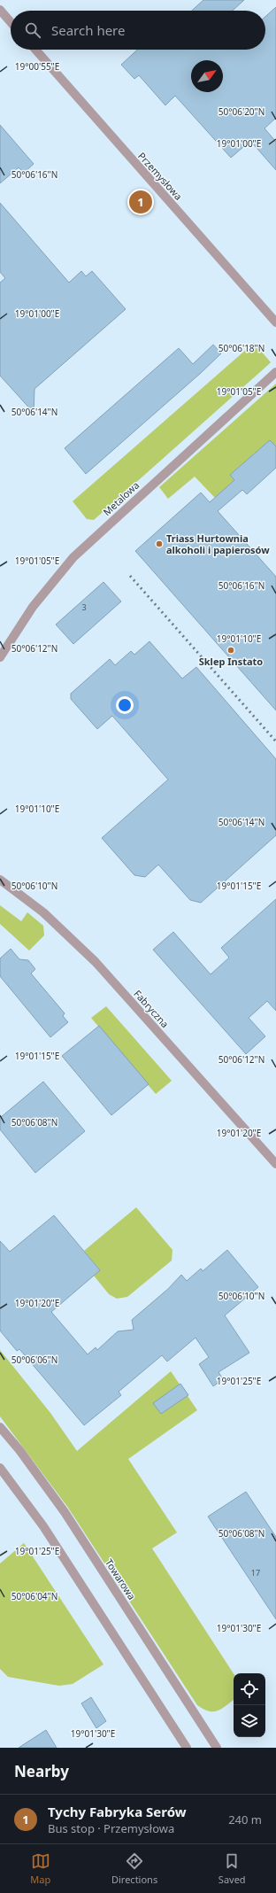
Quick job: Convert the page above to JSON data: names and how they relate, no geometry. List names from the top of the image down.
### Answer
{
  "streets": {
    "street": [
      "Przemysłowa",
      "Metalowa",
      "Fabryczna",
      "Towarowa"
    ]
  },
  "places": ["Triass Hurtownia alkoholi i papierosów", "Sklep Instato"],
  "house_numbers": ["3", "17"],
  "north": "top right",
  "page": {
    "search": "Search here",
    "pins": "1",
    "heading": "Nearby",
    "list": [
      {
        "mark": "1",
        "name": "Tychy Fabryka Serów",
        "note": "Bus stop · Przemysłowa",
        "value": "240 m"
      }
    ],
    "nav": ["Map", "Directions", "Saved"]
  },
  "coordinates": [
    "19°00'55\"E",
    "50°06'20\"N",
    "19°01'00\"E",
    "50°06'16\"N",
    "50°06'18\"N",
    "19°01'05\"E",
    "50°06'14\"N",
    "19°01'10\"E",
    "50°06'12\"N",
    "50°06'10\"N",
    "19°01'15\"E",
    "50°06'08\"N",
    "19°01'20\"E",
    "50°06'06\"N",
    "19°01'25\"E",
    "50°06'04\"N",
    "19°01'30\"E"
  ]
}
